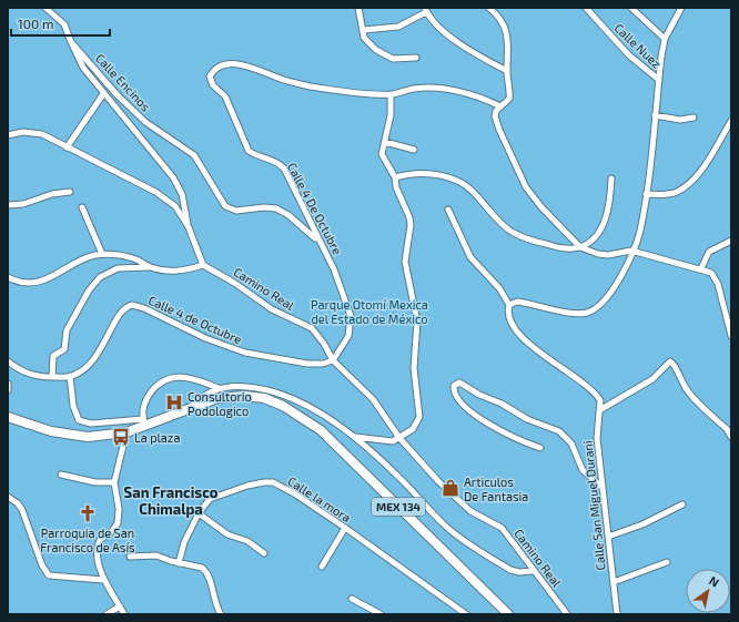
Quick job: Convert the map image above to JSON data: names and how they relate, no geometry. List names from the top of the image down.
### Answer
{
  "streets": {
    "main road": ["MEX 134"],
    "street": [
      "Calle Nuez",
      "Calle Encinos",
      "Calle 4 De Octubre",
      "Camino Real",
      "Calle 4 de Octubre",
      "Calle la mora",
      "Calle San Miguel Durani"
    ]
  },
  "crossings": [
    ["Calle Encinos", "Calle 4 De Octubre"],
    ["Calle 4 De Octubre", "Camino Real"],
    ["Calle 4 De Octubre", "Calle 4 de Octubre"],
    ["Camino Real", "Calle 4 de Octubre"]
  ],
  "districts": ["San Francisco Chimalpa"],
  "parks": ["Parque Otomí Mexica del Estado de México"],
  "places": {
    "hospital": ["Consultorio Podologico"],
    "bus stop": ["La plaza"],
    "shop": ["Articulos De Fantasia"],
    "church": ["Parroquia de San Francisco de Asís"]
  },
  "scale_bar": "100 m",
  "north": "top right"
}
